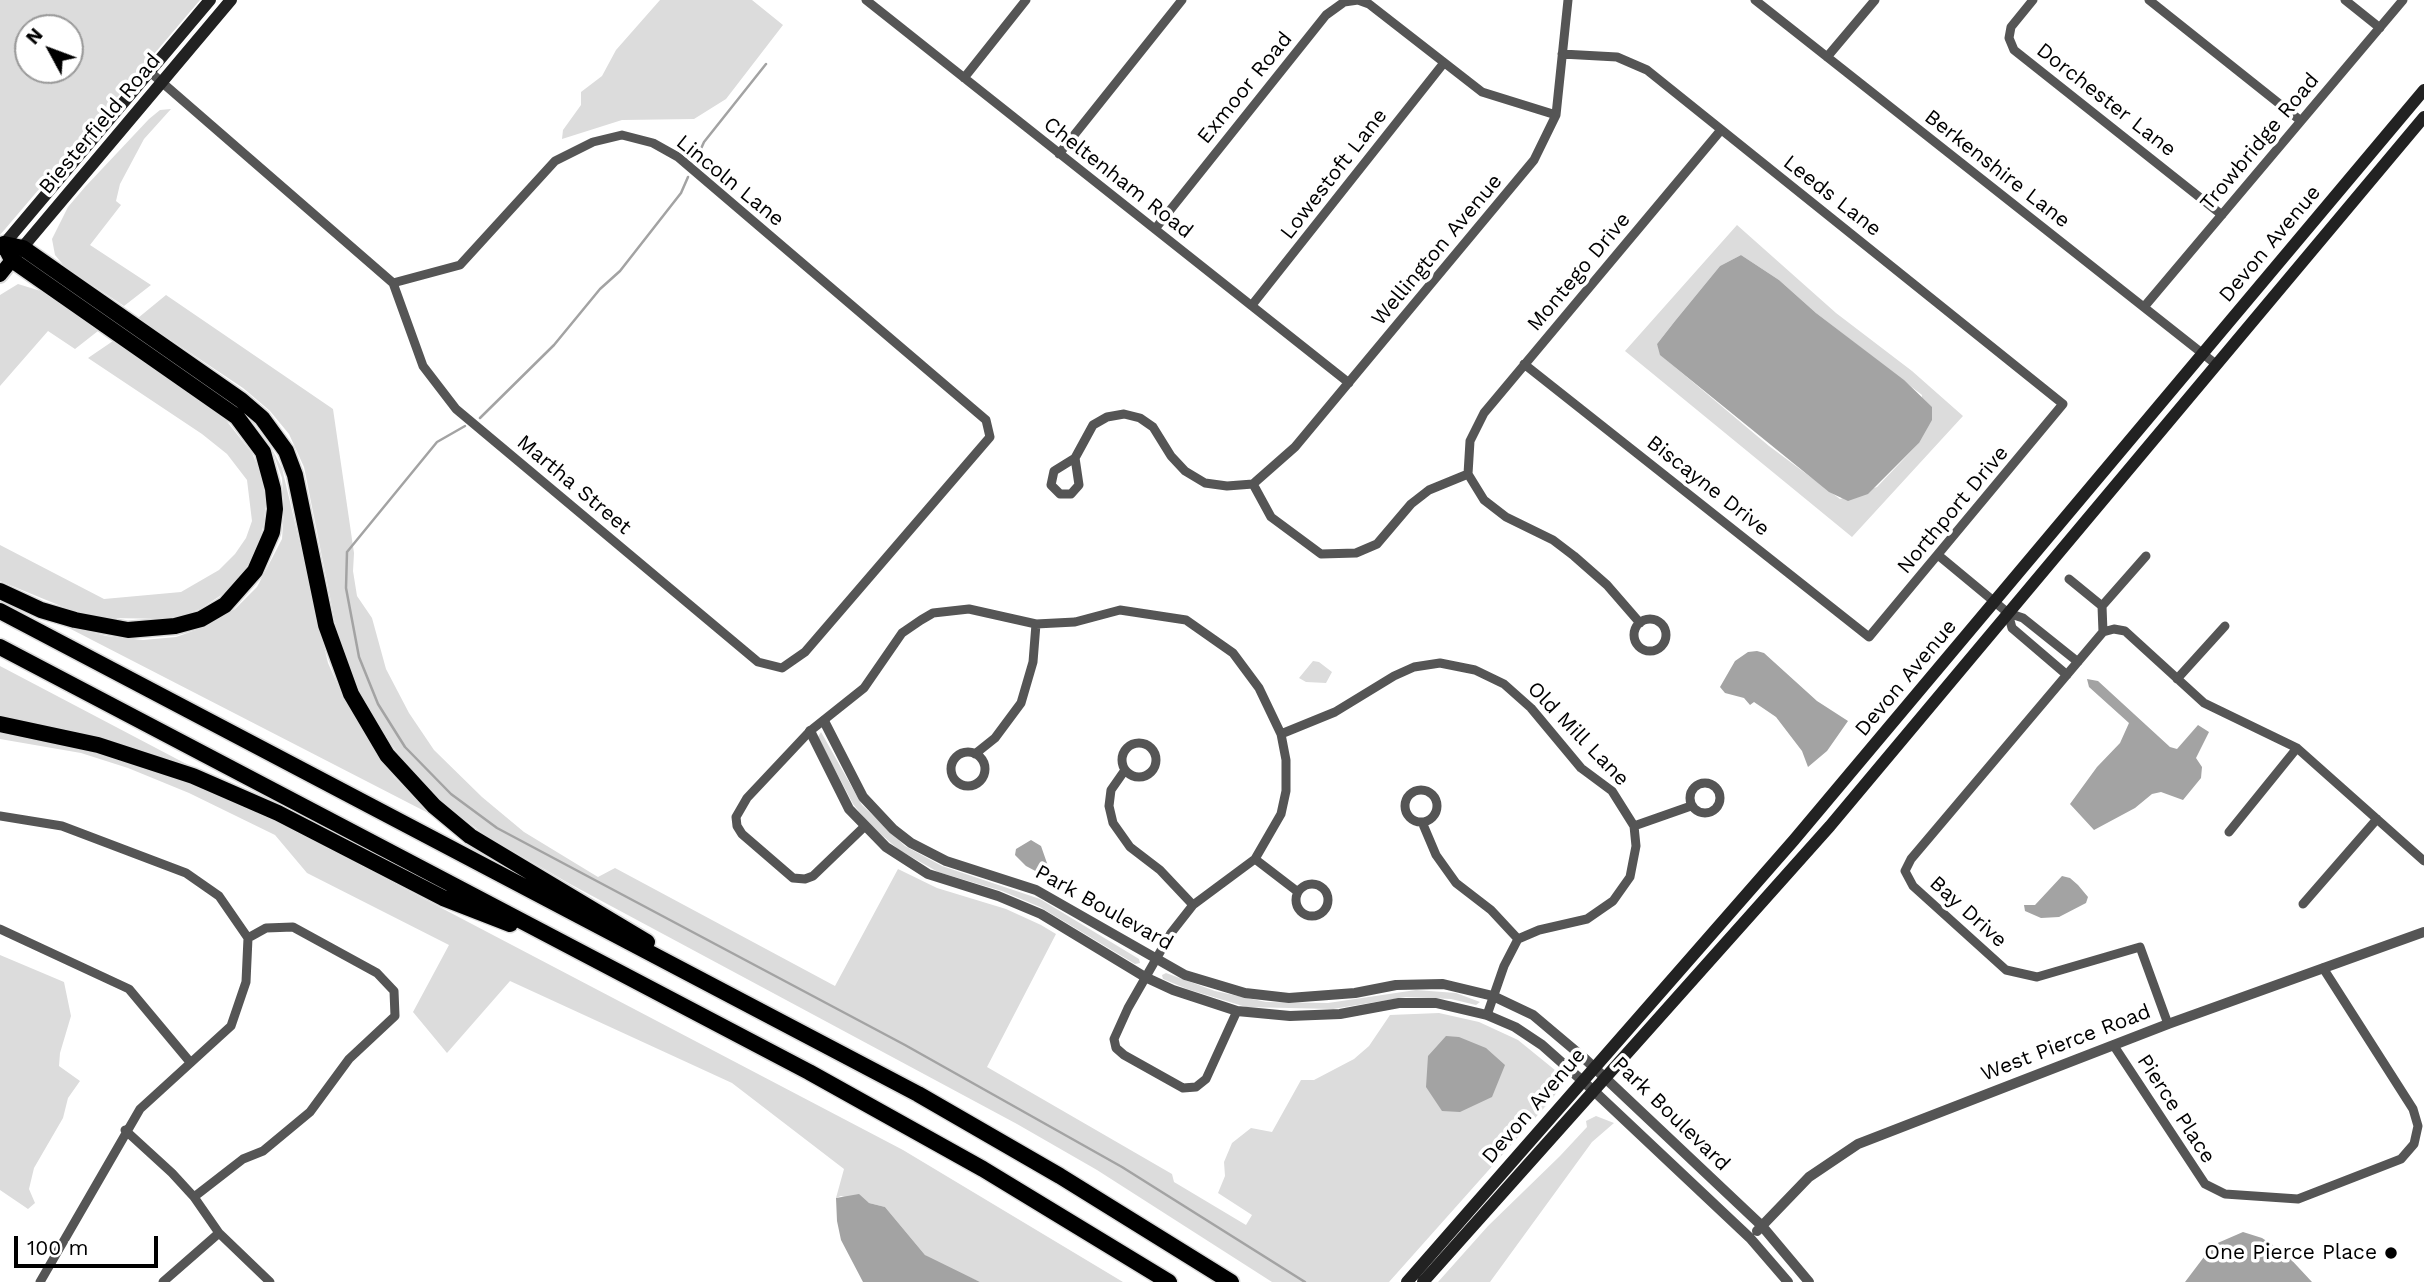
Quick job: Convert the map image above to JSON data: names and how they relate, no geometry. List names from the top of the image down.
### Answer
{
  "streets": {
    "main road": ["Biesterfield Road", "Devon Avenue"],
    "street": [
      "Exmoor Road",
      "Dorchester Lane",
      "Trowbridge Road",
      "Berkenshire Lane",
      "Lowestoft Lane",
      "Cheltenham Road",
      "Lincoln Lane",
      "Leeds Lane",
      "Wellington Avenue",
      "Montego Drive",
      "Martha Street",
      "Biscayne Drive",
      "Northport Drive",
      "Old Mill Lane",
      "Park Boulevard",
      "Bay Drive",
      "West Pierce Road",
      "Pierce Place"
    ]
  },
  "crossings": [
    ["Exmoor Road", "Lowestoft Lane"],
    ["Exmoor Road", "Cheltenham Road"],
    ["Exmoor Road", "Wellington Avenue"],
    ["Dorchester Lane", "Trowbridge Road"],
    ["Biesterfield Road", "Martha Street"],
    ["Trowbridge Road", "Berkenshire Lane"],
    ["Berkenshire Lane", "Devon Avenue"],
    ["Lowestoft Lane", "Cheltenham Road"],
    ["Cheltenham Road", "Wellington Avenue"],
    ["Lincoln Lane", "Martha Street"],
    ["Leeds Lane", "Wellington Avenue"],
    ["Leeds Lane", "Montego Drive"],
    ["Leeds Lane", "Northport Drive"],
    ["Devon Avenue", "Park Boulevard"],
    ["Montego Drive", "Biscayne Drive"],
    ["Biscayne Drive", "Northport Drive"],
    ["Park Boulevard", "West Pierce Road"],
    ["Bay Drive", "West Pierce Road"],
    ["West Pierce Road", "Pierce Place"]
  ],
  "places": ["One Pierce Place"],
  "scale_bar": "100 m",
  "north": "top left"
}
